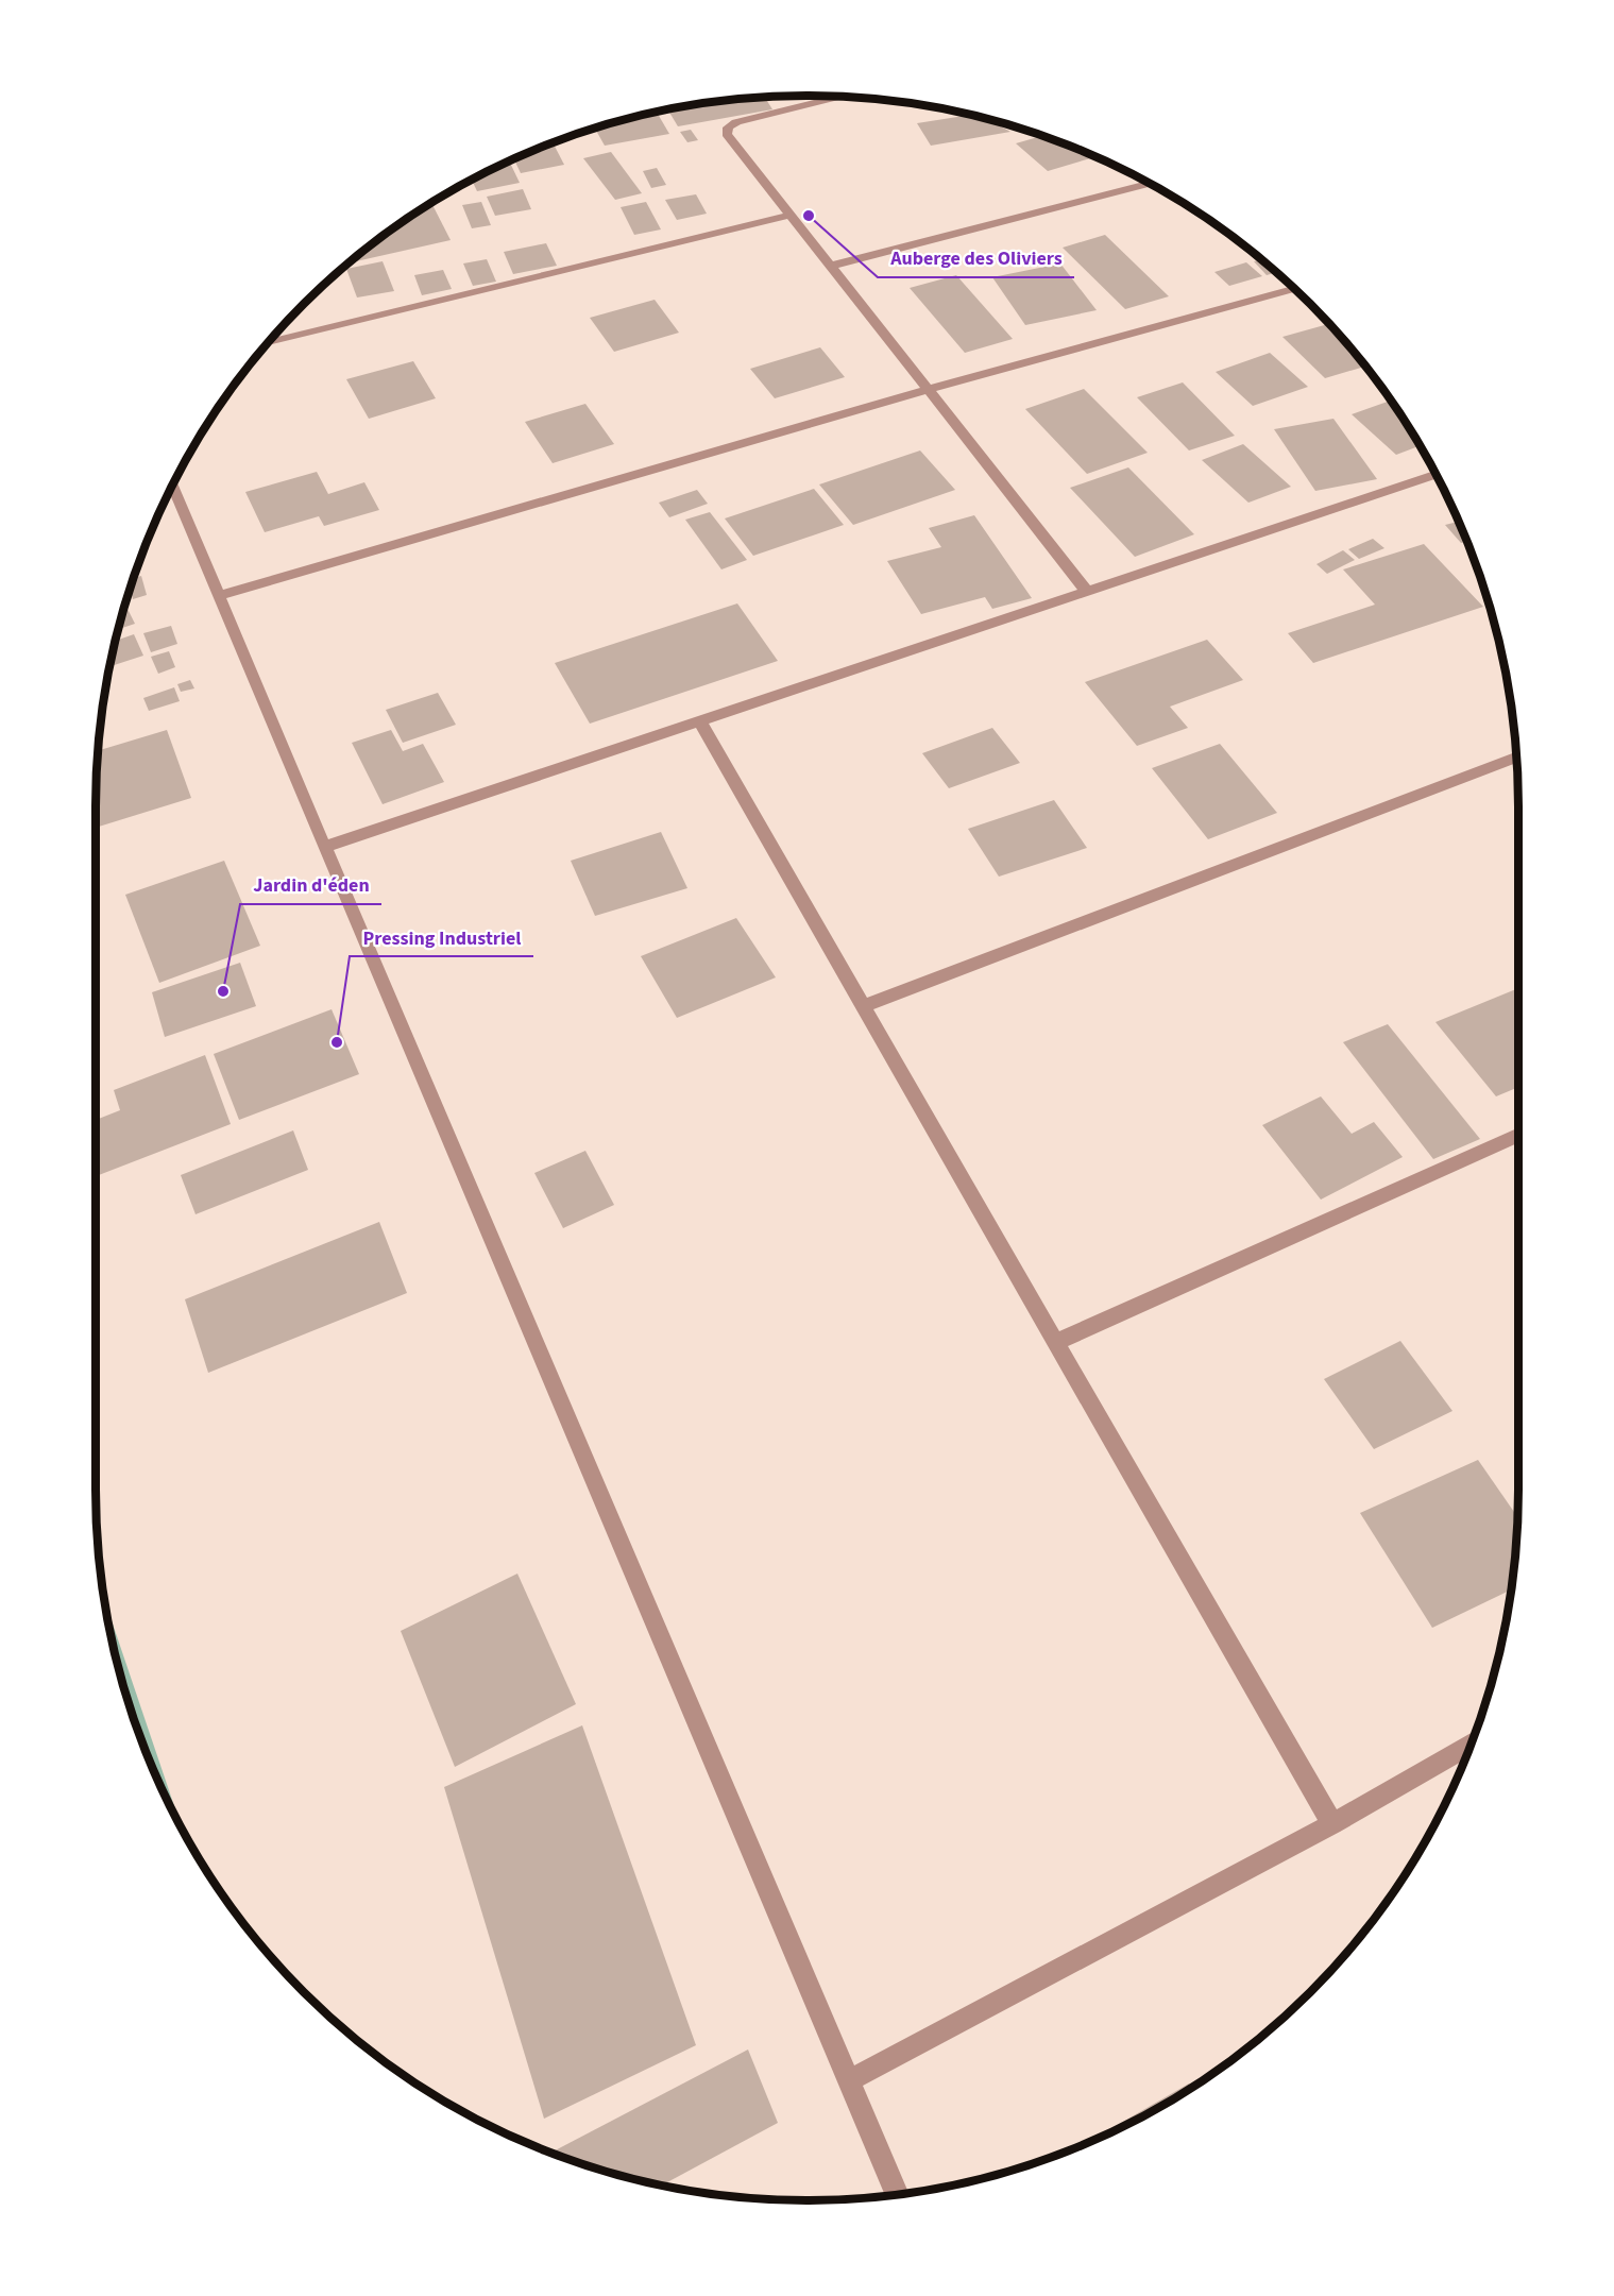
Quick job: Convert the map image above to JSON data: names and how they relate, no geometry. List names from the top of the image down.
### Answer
{
  "places": ["Auberge des Oliviers", "Jardin d'éden", "Pressing Industriel"]
}
